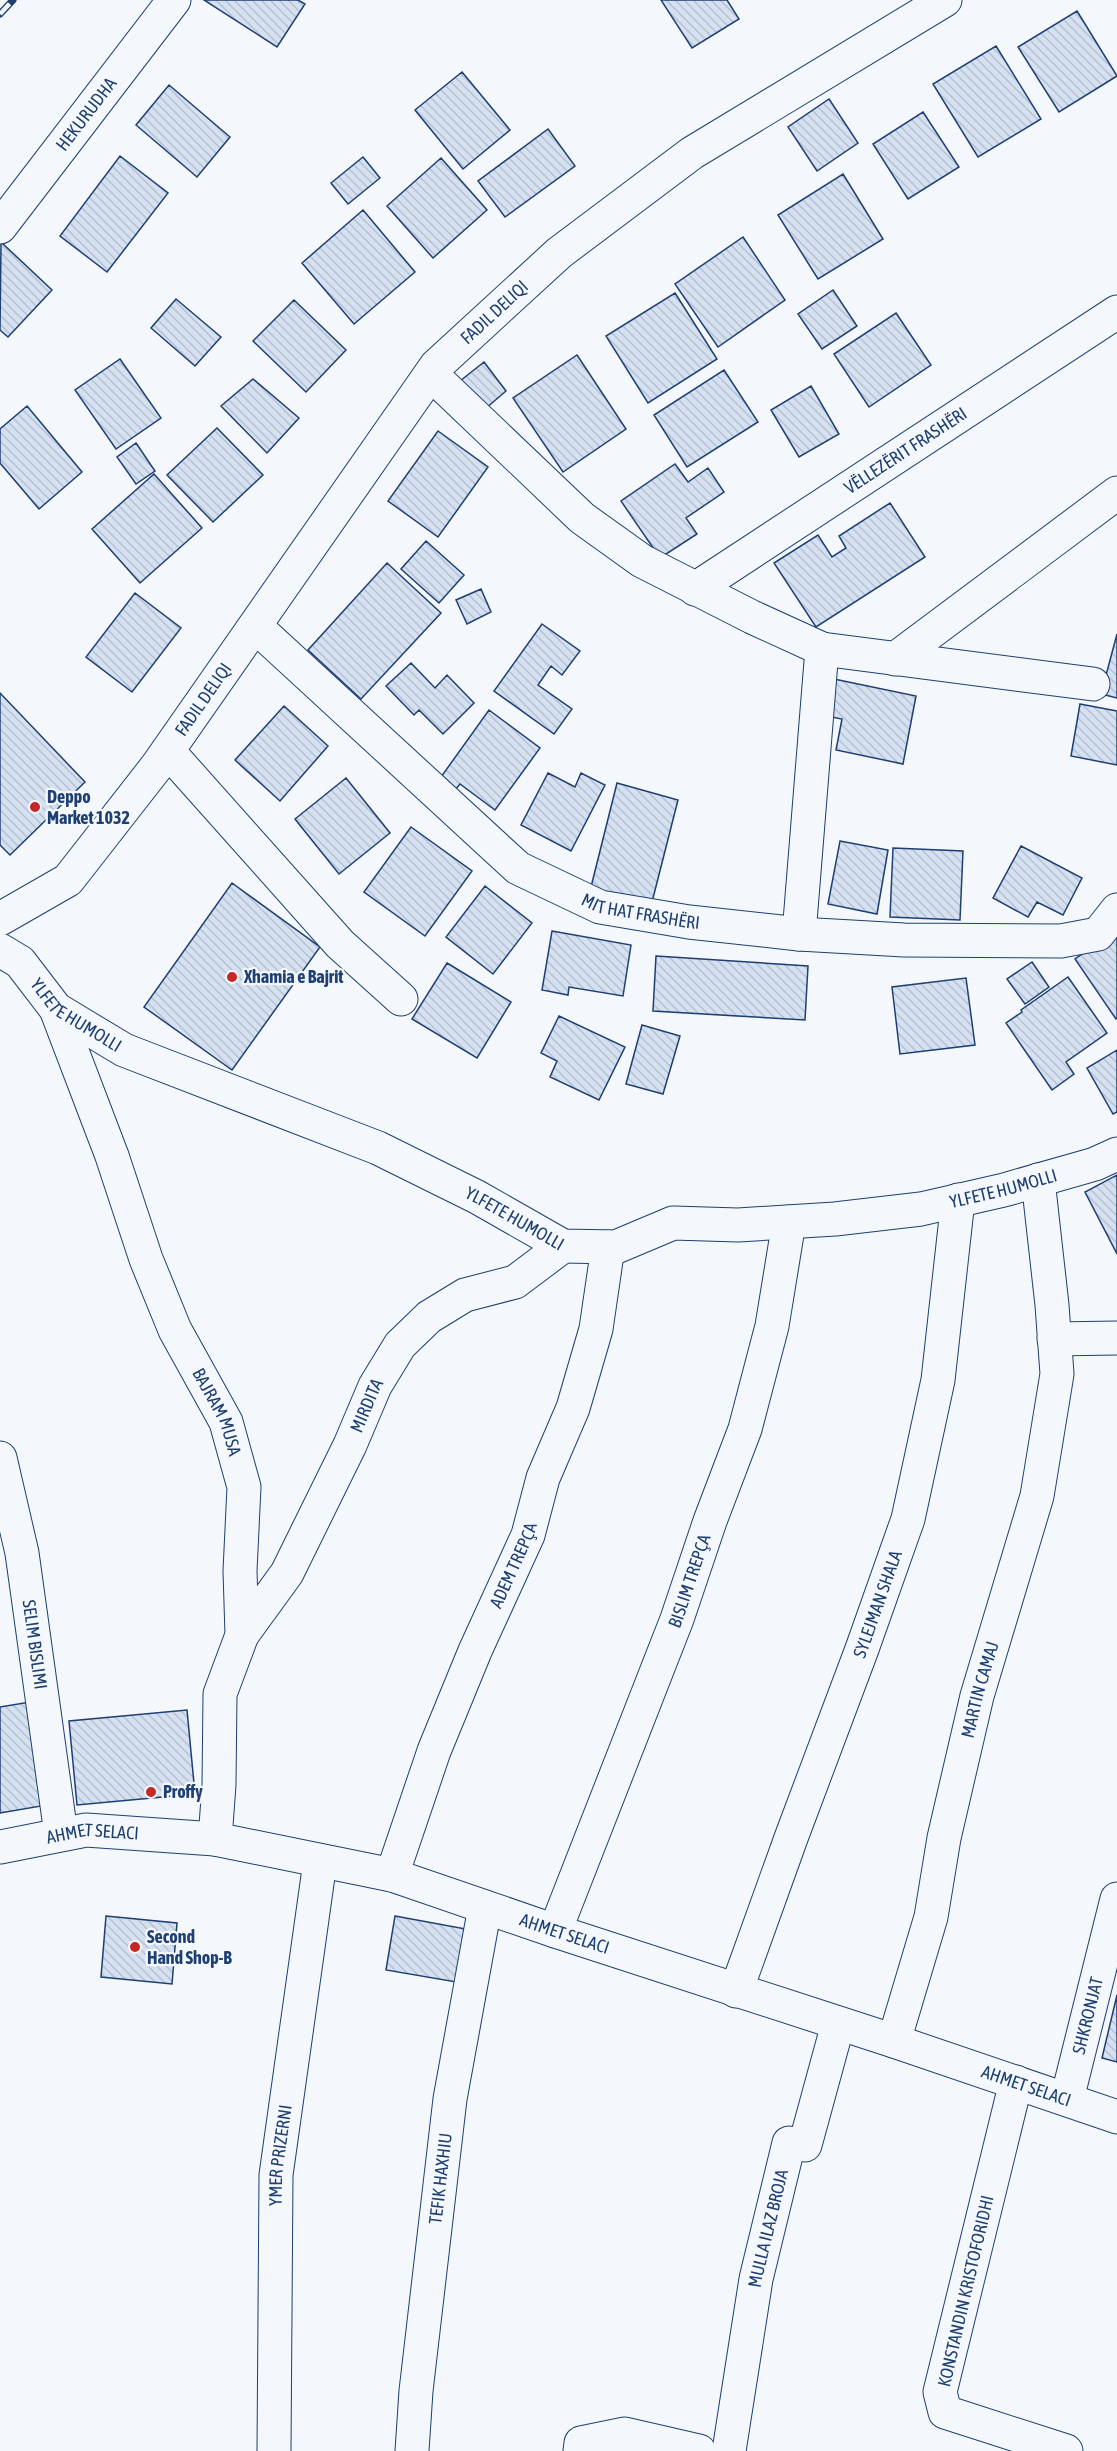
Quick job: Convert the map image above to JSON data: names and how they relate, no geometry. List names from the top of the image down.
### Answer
{
  "streets": {
    "street": [
      "HEKURUDHA",
      "FADIL DELIQI",
      "VËLLEZËRIT FRASHËRI",
      "MIT HAT FRASHËRI",
      "YLFETE HUMOLLI",
      "MIRDITA",
      "BAJRAM MUSA",
      "ADEM TREPÇA",
      "BISLIM TREPÇA",
      "SYLEJMAN SHALA",
      "SELIM BISLIMI",
      "MARTIN CAMAJ",
      "AHMET SELACI",
      "SHKRONJAT",
      "YMER PRIZERNI",
      "TEFIK HAXHIU",
      "MULLA ILAZ BROJA",
      "KONSTANDIN KRISTOFORIDHI"
    ]
  },
  "crossings": [
    ["FADIL DELIQI", "MIT HAT FRASHËRI"],
    ["YLFETE HUMOLLI", "MIRDITA"],
    ["YLFETE HUMOLLI", "BAJRAM MUSA"],
    ["YLFETE HUMOLLI", "ADEM TREPÇA"],
    ["YLFETE HUMOLLI", "BISLIM TREPÇA"],
    ["YLFETE HUMOLLI", "SYLEJMAN SHALA"],
    ["YLFETE HUMOLLI", "MARTIN CAMAJ"],
    ["MIRDITA", "BAJRAM MUSA"],
    ["BAJRAM MUSA", "AHMET SELACI"],
    ["ADEM TREPÇA", "AHMET SELACI"],
    ["BISLIM TREPÇA", "AHMET SELACI"],
    ["SYLEJMAN SHALA", "AHMET SELACI"],
    ["SELIM BISLIMI", "AHMET SELACI"],
    ["MARTIN CAMAJ", "AHMET SELACI"],
    ["AHMET SELACI", "SHKRONJAT"],
    ["AHMET SELACI", "YMER PRIZERNI"],
    ["AHMET SELACI", "TEFIK HAXHIU"],
    ["AHMET SELACI", "MULLA ILAZ BROJA"],
    ["AHMET SELACI", "KONSTANDIN KRISTOFORIDHI"]
  ],
  "places": [
    "Deppo Market 1032",
    "Xhamia e Bajrit",
    "Proffy",
    "Second Hand Shop-B"
  ]
}
